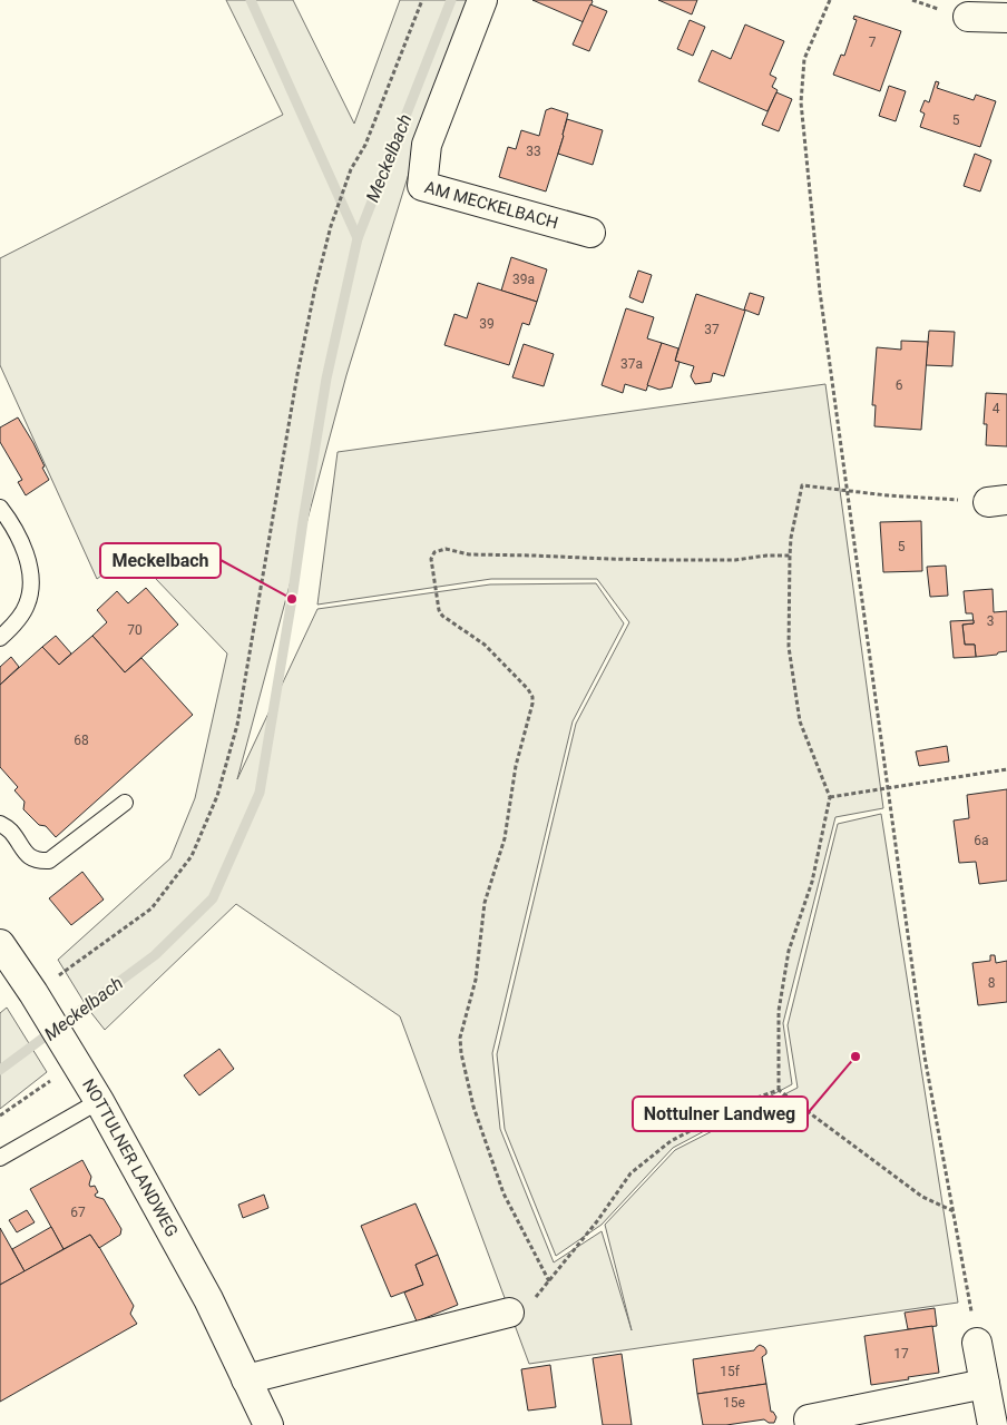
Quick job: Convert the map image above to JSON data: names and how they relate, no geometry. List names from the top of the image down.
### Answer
{
  "streets": {
    "street": ["AM MECKELBACH", "NOTTULNER LANDWEG"]
  },
  "water": ["Meckelbach"],
  "places": ["Meckelbach", "Nottulner Landweg"],
  "house_numbers": [
    "7",
    "5",
    "33",
    "39a",
    "39",
    "37",
    "37a",
    "6",
    "4",
    "5",
    "3",
    "70",
    "68",
    "6a",
    "8",
    "67",
    "17",
    "15f",
    "15e"
  ]
}
